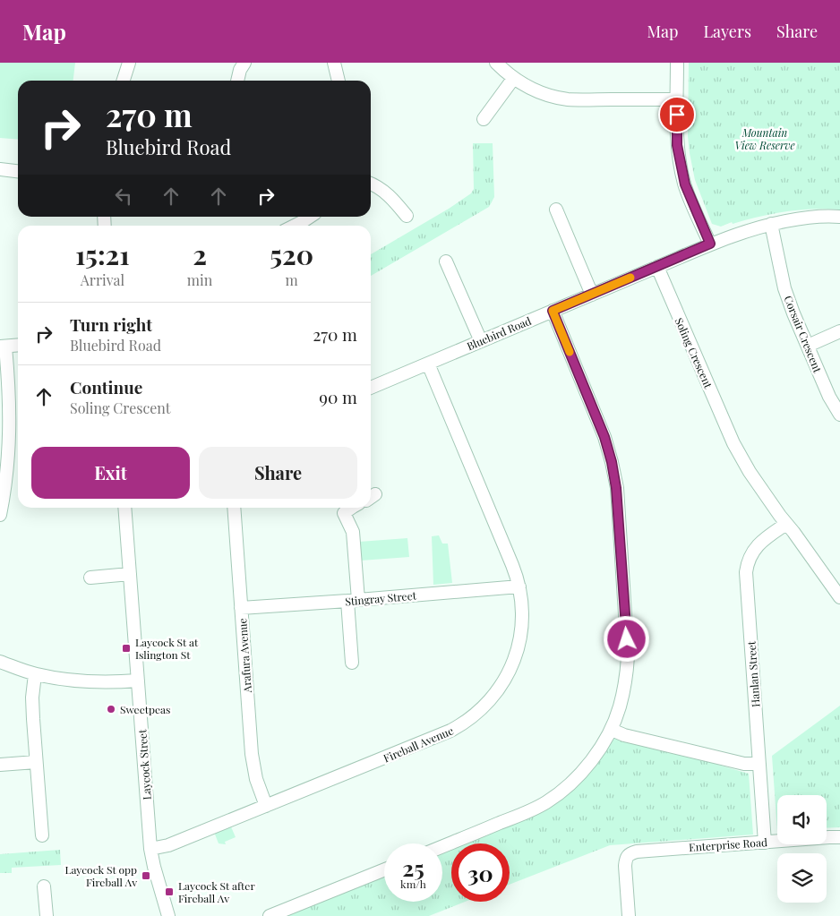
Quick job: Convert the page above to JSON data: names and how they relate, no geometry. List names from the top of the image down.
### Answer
{
  "streets": {
    "street": [
      "Bluebird Road",
      "Corsair Crescent",
      "Soling Crescent",
      "Stingray Street",
      "Arafura Avenue",
      "Hanlan Street",
      "Fireball Avenue",
      "Laycock Street",
      "Enterprise Road"
    ]
  },
  "crossings": [
    ["Bluebird Road", "Soling Crescent"],
    ["Bluebird Road", "Fireball Avenue"],
    ["Soling Crescent", "Hanlan Street"],
    ["Stingray Street", "Arafura Avenue"],
    ["Stingray Street", "Fireball Avenue"],
    ["Arafura Avenue", "Fireball Avenue"],
    ["Hanlan Street", "Enterprise Road"],
    ["Fireball Avenue", "Laycock Street"]
  ],
  "parks": ["Mountain View Reserve"],
  "places": {
    "transit": ["Laycock St at Islington St", "Laycock St opp Fireball Av", "Laycock St after Fireball Av"],
    "other": ["Sweetpeas"]
  },
  "page": {
    "header": "Map",
    "nav": ["Map", "Layers", "Share"],
    "turn": ["270 m", "Bluebird Road"],
    "eta": [
      "15:21",
      "Arrival",
      "2",
      "min",
      "520",
      "m"
    ],
    "list": [
      {
        "name": "Turn right",
        "note": "Bluebird Road",
        "value": "270 m"
      },
      {
        "name": "Continue",
        "note": "Soling Crescent",
        "value": "90 m"
      }
    ],
    "buttons": ["Exit", "Share"],
    "speed": "25 km/h",
    "limit": "30"
  }
}
